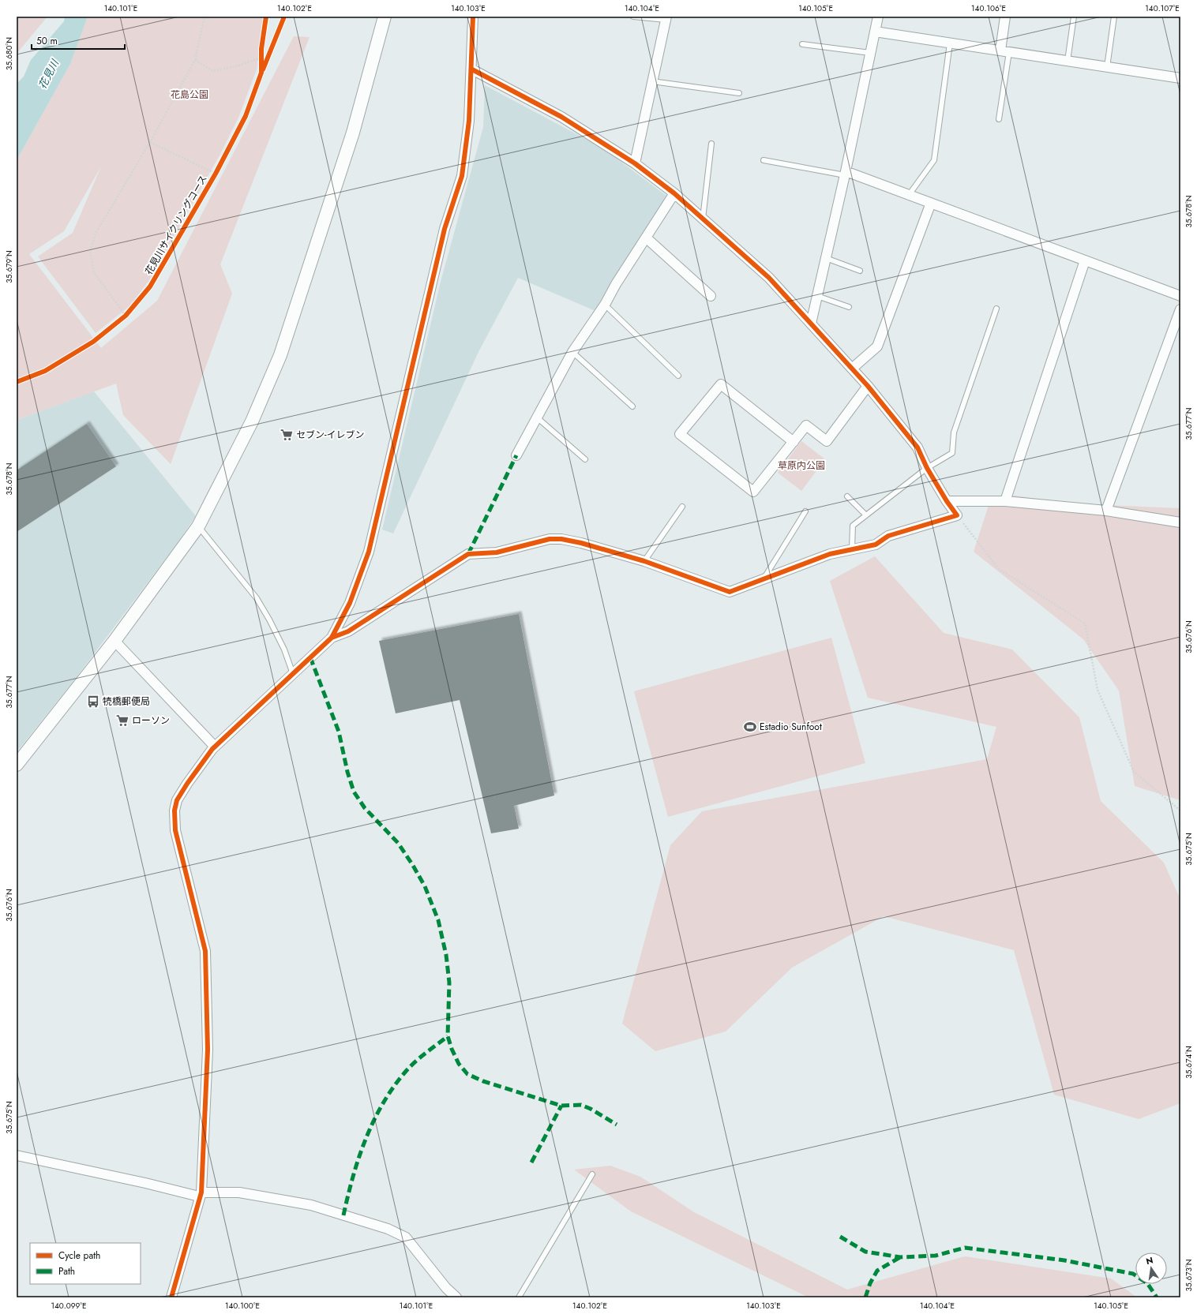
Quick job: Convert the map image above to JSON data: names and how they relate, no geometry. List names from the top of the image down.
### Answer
{
  "streets": {
    "cycle path": ["花見川サイクリングコース"]
  },
  "water": ["花見川"],
  "parks": ["花島公園", "草原内公園"],
  "places": {
    "supermarket": ["セブン-イレブン", "ローソン"],
    "bus stop": ["㸿橋郵便局"],
    "sports": ["Estadio Sunfoot"]
  },
  "legend": ["Cycle path", "Path"],
  "scale_bar": "50 m",
  "north": "top",
  "coordinates": [
    "140.101°E",
    "140.102°E",
    "140.103°E",
    "140.104°E",
    "140.105°E",
    "140.106°E",
    "140.107°E",
    "35.680°N",
    "35.678°N",
    "35.679°N",
    "35.677°N",
    "35.676°N",
    "35.675°N",
    "35.674°N",
    "35.673°N",
    "140.099°E",
    "140.100°E"
  ]
}
